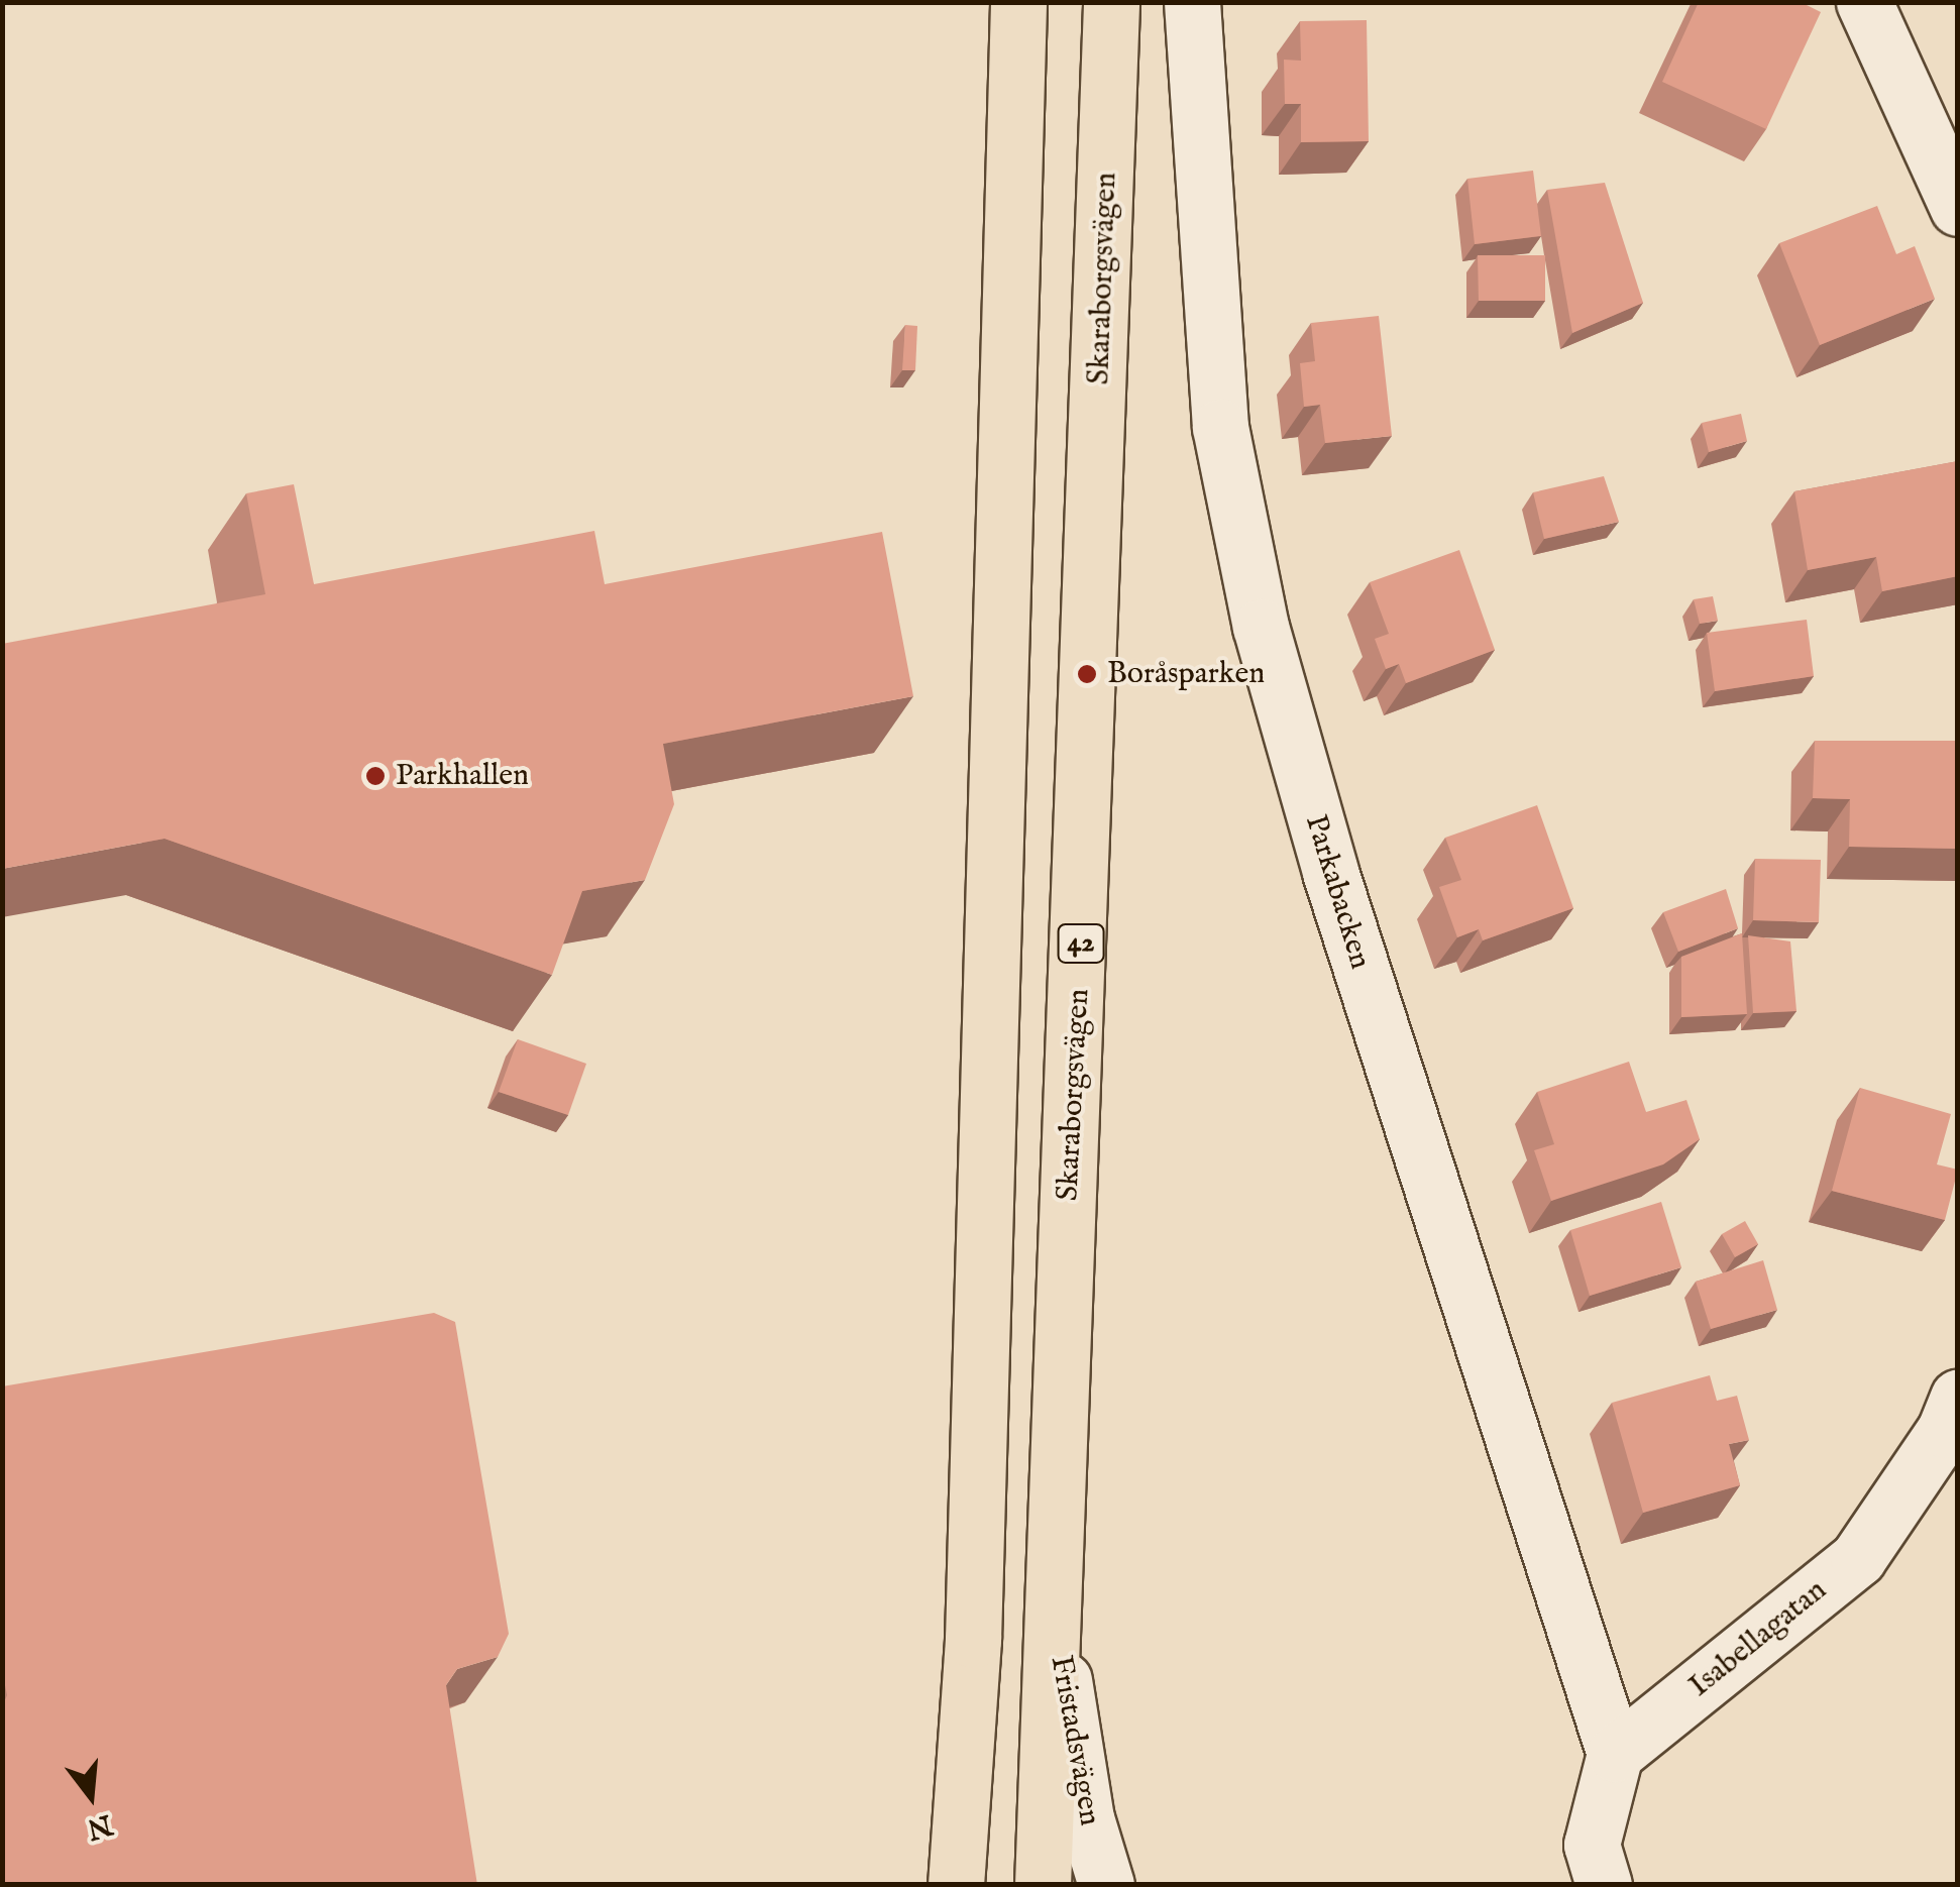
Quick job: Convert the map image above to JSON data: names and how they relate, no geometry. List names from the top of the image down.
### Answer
{
  "streets": {
    "main road": ["Skaraborgsvägen", "42"],
    "street": ["Parkabacken", "Isabellagatan", "Fristadsvägen"]
  },
  "crossings": [
    ["Skaraborgsvägen", "Fristadsvägen"],
    ["Parkabacken", "Isabellagatan"]
  ],
  "places": ["Boråsparken", "Parkhallen"],
  "north": "bottom"
}
